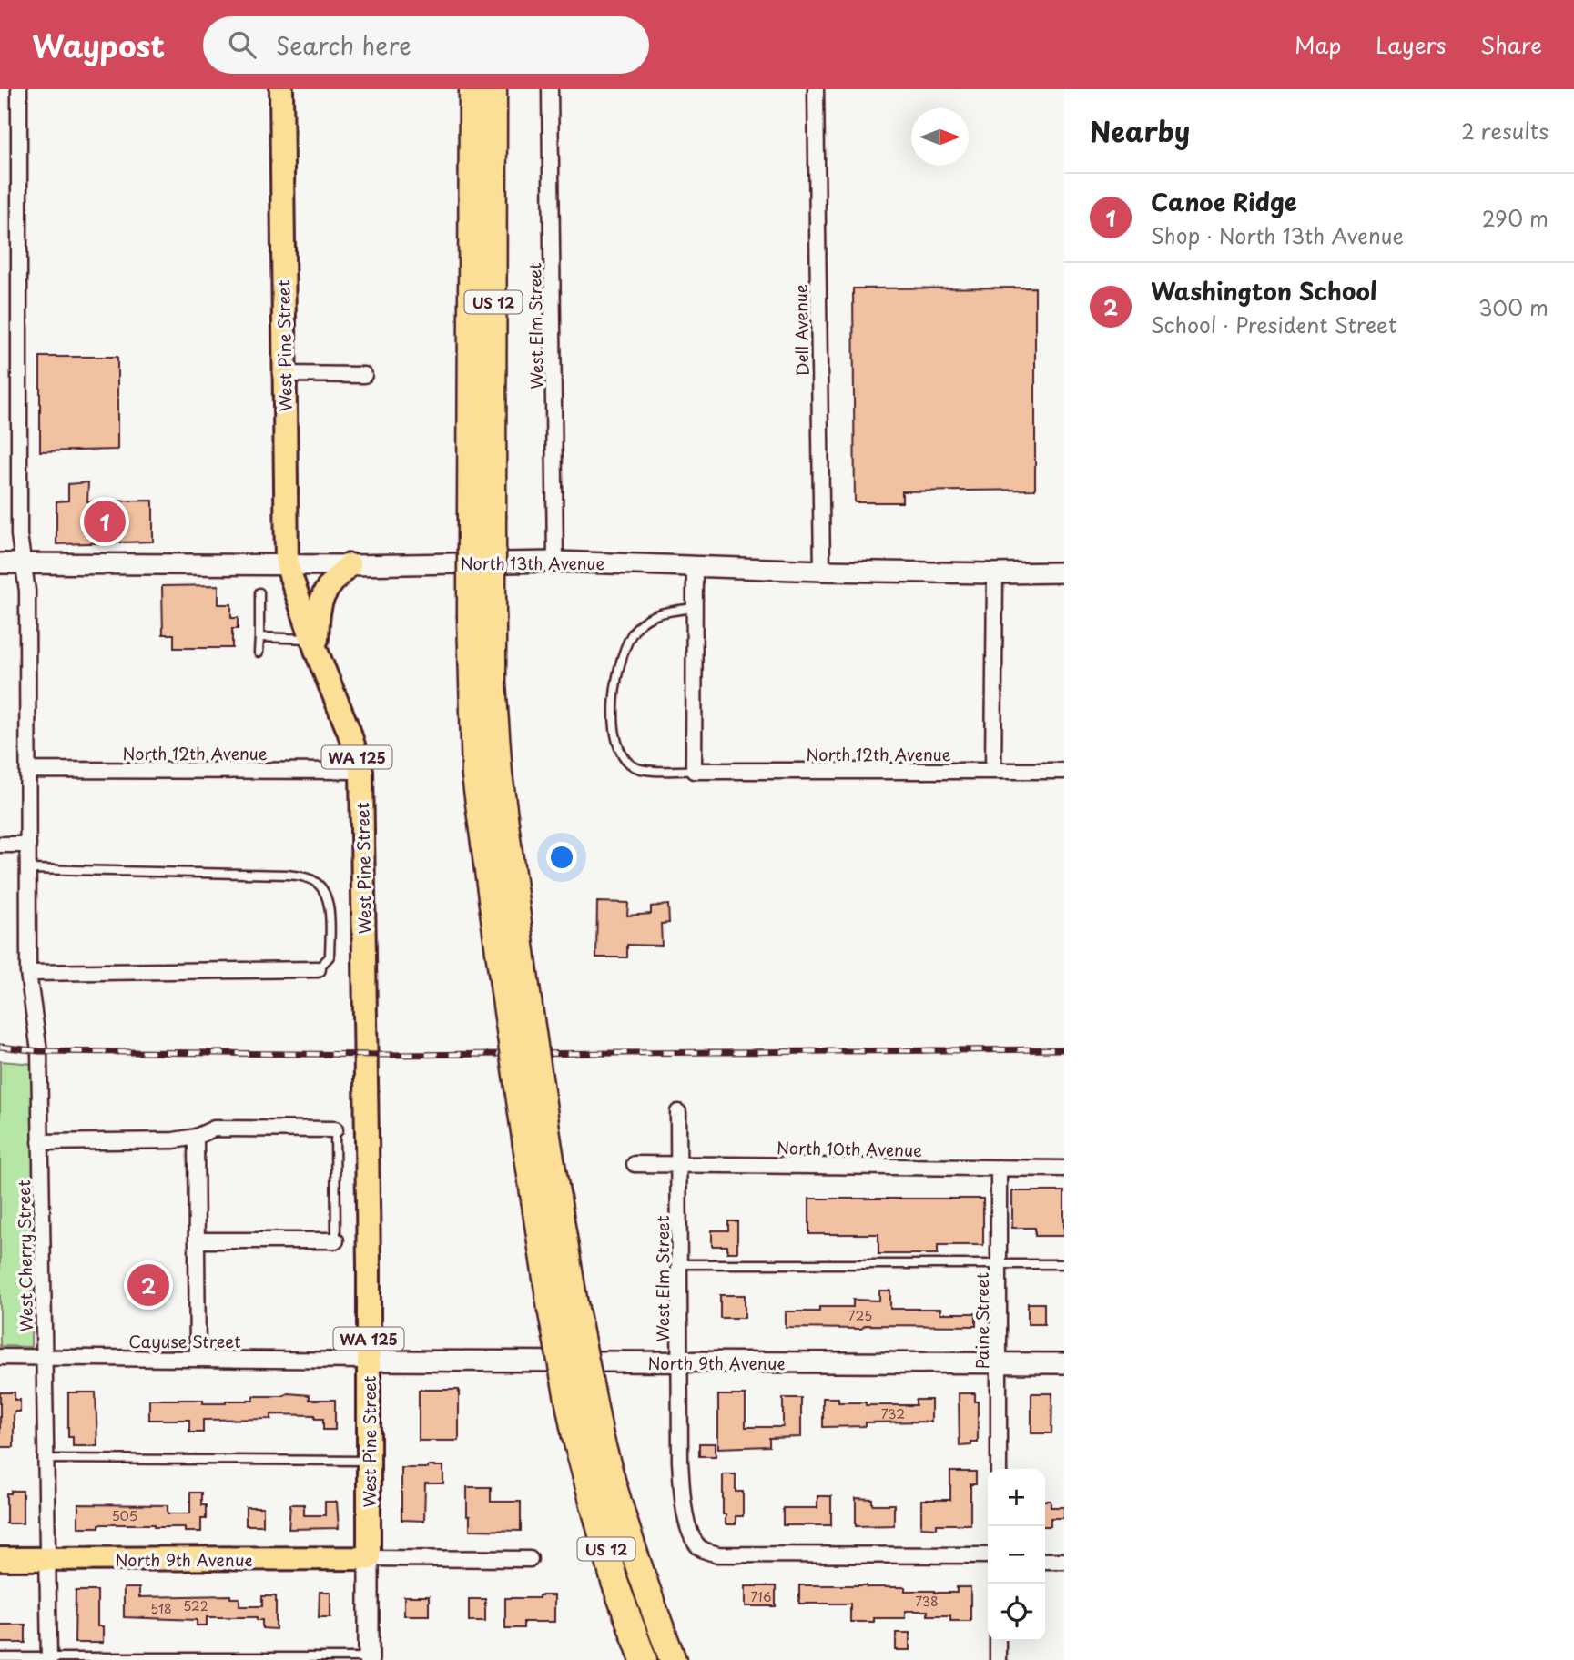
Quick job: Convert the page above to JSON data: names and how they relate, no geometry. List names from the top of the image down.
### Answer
{
  "streets": {
    "highway": ["US 12"],
    "main road": ["West Pine Street", "WA 125", "North 9th Avenue"],
    "street": [
      "West Elm Street",
      "Dell Avenue",
      "North 13th Avenue",
      "North 12th Avenue",
      "North 10th Avenue",
      "West Cherry Street",
      "Paine Street",
      "Cayuse Street"
    ]
  },
  "crossings": [
    ["West Elm Street", "North 13th Avenue"],
    ["West Elm Street", "North 10th Avenue"],
    ["West Elm Street", "North 9th Avenue"],
    ["Dell Avenue", "North 13th Avenue"],
    ["West Pine Street", "North 13th Avenue"],
    ["West Pine Street", "North 12th Avenue"],
    ["West Pine Street", "WA 125"],
    ["West Pine Street", "Cayuse Street"],
    ["West Pine Street", "North 9th Avenue"],
    ["North 13th Avenue", "WA 125"],
    ["North 13th Avenue", "West Cherry Street"],
    ["North 12th Avenue", "West Cherry Street"],
    ["North 10th Avenue", "Paine Street"],
    ["West Cherry Street", "Cayuse Street"],
    ["West Cherry Street", "North 9th Avenue"],
    ["Paine Street", "North 9th Avenue"],
    ["Cayuse Street", "North 9th Avenue"]
  ],
  "house_numbers": [
    "725",
    "732",
    "505",
    "716",
    "738",
    "522",
    "518"
  ],
  "north": "right",
  "page": {
    "header": "Waypost",
    "search": "Search here",
    "nav": ["Map", "Layers", "Share"],
    "heading": ["Nearby", "2 results"],
    "list": [
      {
        "mark": "1",
        "name": "Canoe Ridge",
        "note": "Shop · North 13th Avenue",
        "value": "290 m"
      },
      {
        "mark": "2",
        "name": "Washington School",
        "note": "School · President Street",
        "value": "300 m"
      }
    ],
    "pins": ["1", "2"],
    "map_buttons": ["+", "−"]
  }
}
